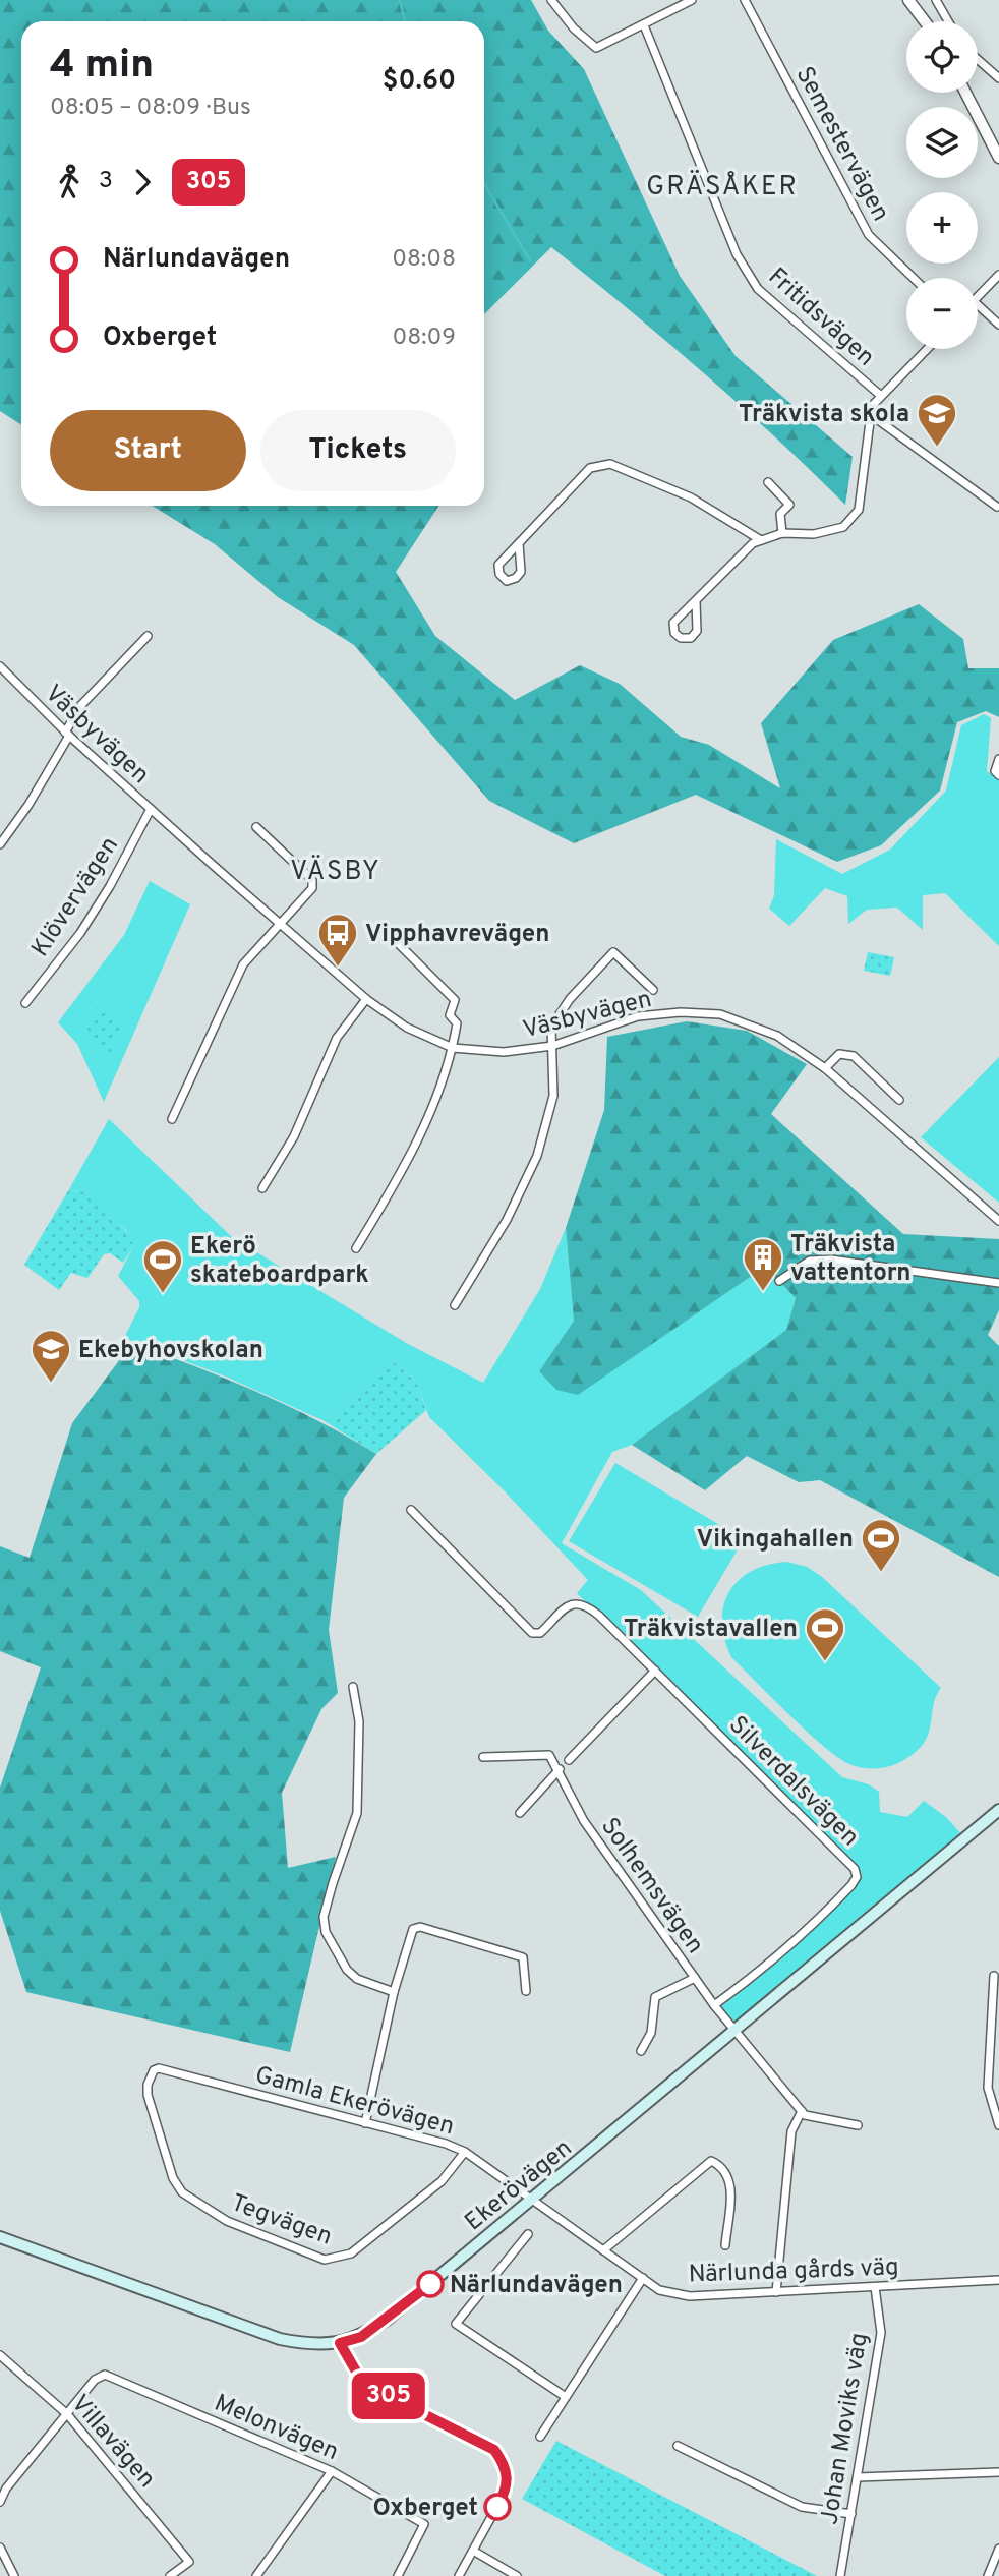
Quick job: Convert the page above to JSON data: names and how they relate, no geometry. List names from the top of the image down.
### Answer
{
  "streets": {
    "main road": ["Ekerövägen"],
    "street": [
      "Semestervägen",
      "Fritidsvägen",
      "Väsbyvägen",
      "Klövervägen",
      "Silverdalsvägen",
      "Solhemsvägen",
      "Gamla Ekerövägen",
      "Tegvägen",
      "Närlunda gårds väg",
      "Melonvägen",
      "Johan Moviks väg",
      "Villavägen"
    ]
  },
  "crossings": [
    ["Väsbyvägen", "Klövervägen"],
    ["Silverdalsvägen", "Solhemsvägen"],
    ["Solhemsvägen", "Ekerövägen"],
    ["Gamla Ekerövägen", "Ekerövägen"],
    ["Gamla Ekerövägen", "Tegvägen"],
    ["Gamla Ekerövägen", "Närlunda gårds väg"],
    ["Ekerövägen", "Närlunda gårds väg"],
    ["Närlunda gårds väg", "Johan Moviks väg"],
    ["Melonvägen", "Villavägen"]
  ],
  "districts": ["GRÄSÅKER", "VÄSBY"],
  "places": {
    "school or university": ["Träkvista skola", "Ekebyhovskolan"],
    "bus stop": ["Vipphavrevägen"],
    "building": ["Träkvista vattentorn"],
    "sports": ["Ekerö skateboardpark", "Vikingahallen", "Träkvistavallen"],
    "other": ["Närlundavägen", "Oxberget"]
  },
  "lines": ["bus line 305"],
  "page": {
    "on_map": "305",
    "map_buttons": ["+", "−"],
    "heading": ["4 min", "08:05 – 08:09 · Bus", "$0.60"],
    "legs": ["3", "305"],
    "list": [
      {
        "name": "Närlundavägen",
        "value": "08:08"
      },
      {
        "name": "Oxberget",
        "value": "08:09"
      }
    ],
    "buttons": ["Start", "Tickets"]
  }
}
